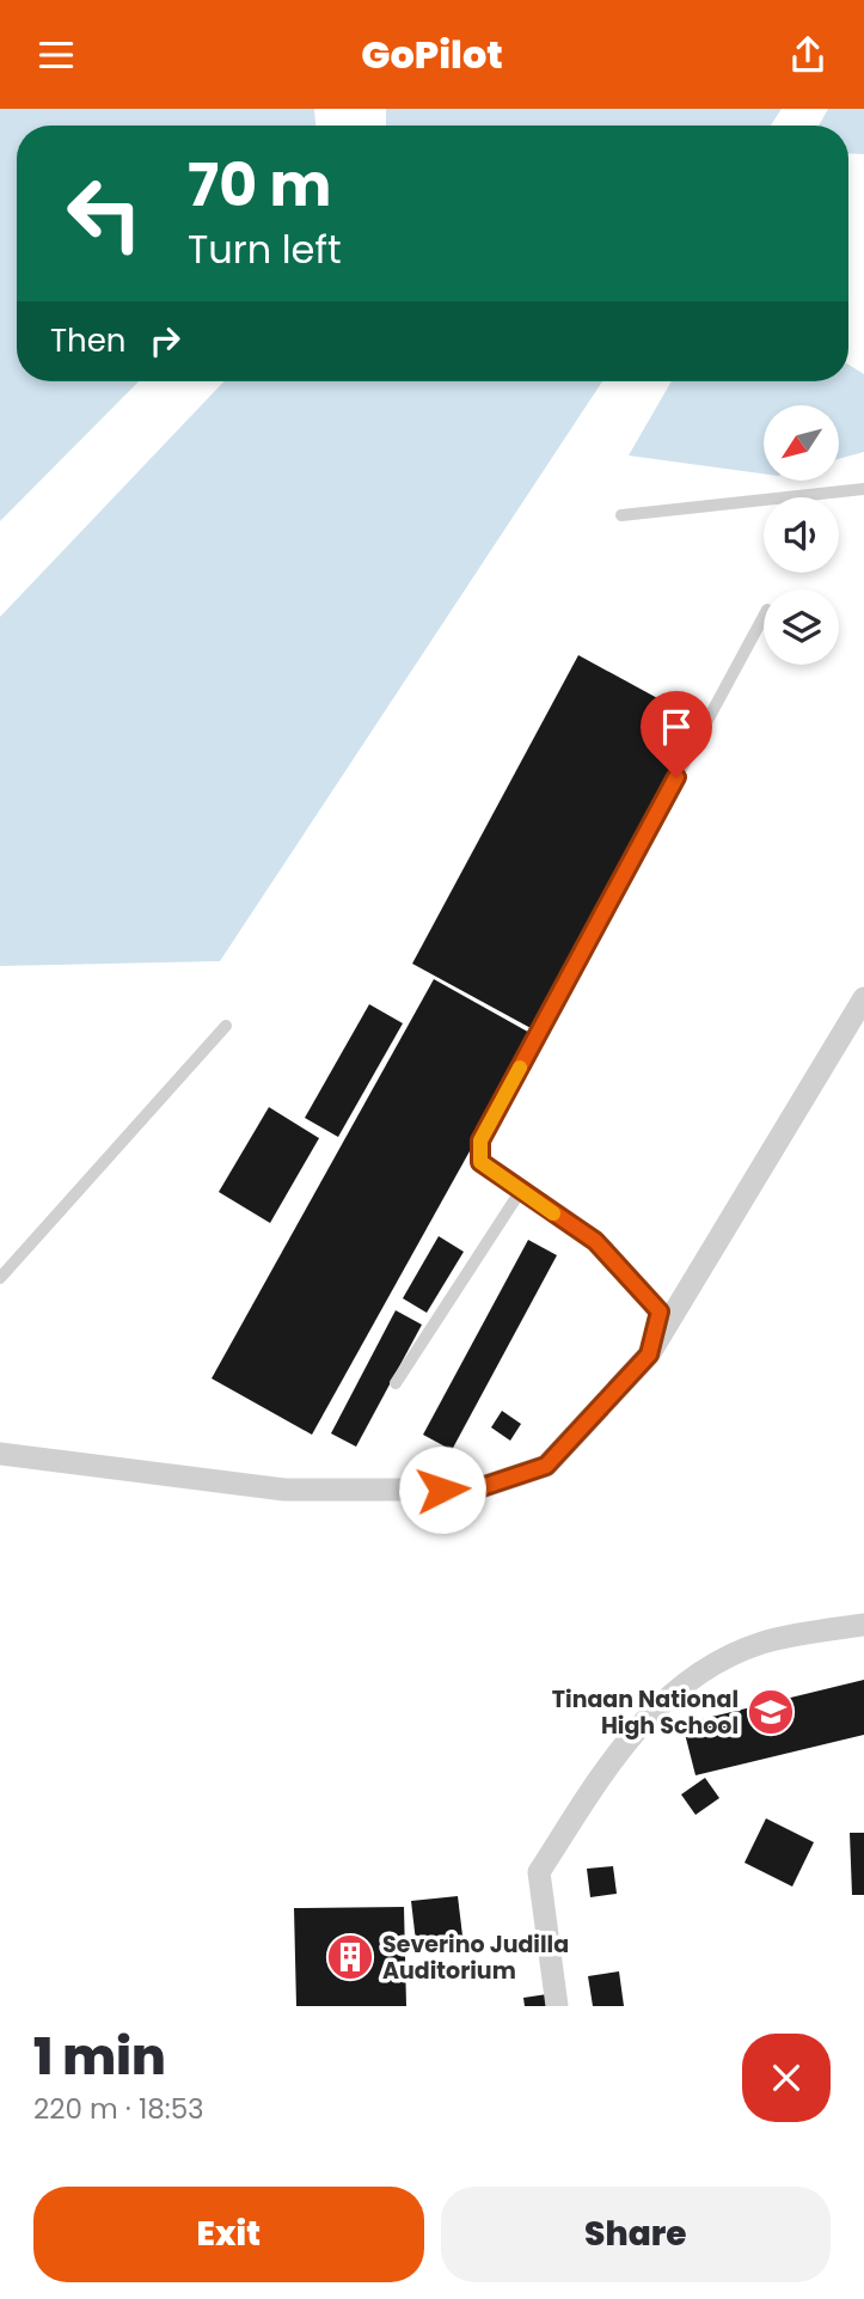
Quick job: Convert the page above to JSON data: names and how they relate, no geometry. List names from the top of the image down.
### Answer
{
  "places": {
    "school or university": ["Tinaan National High School"],
    "building": ["Severino Judilla Auditorium"]
  },
  "north": "bottom left",
  "page": {
    "header": "GoPilot",
    "turn": ["70 m", "Turn left"],
    "then": "Then",
    "heading": ["1 min", "220 m · 18:53"],
    "buttons": ["Exit", "Share"]
  }
}
